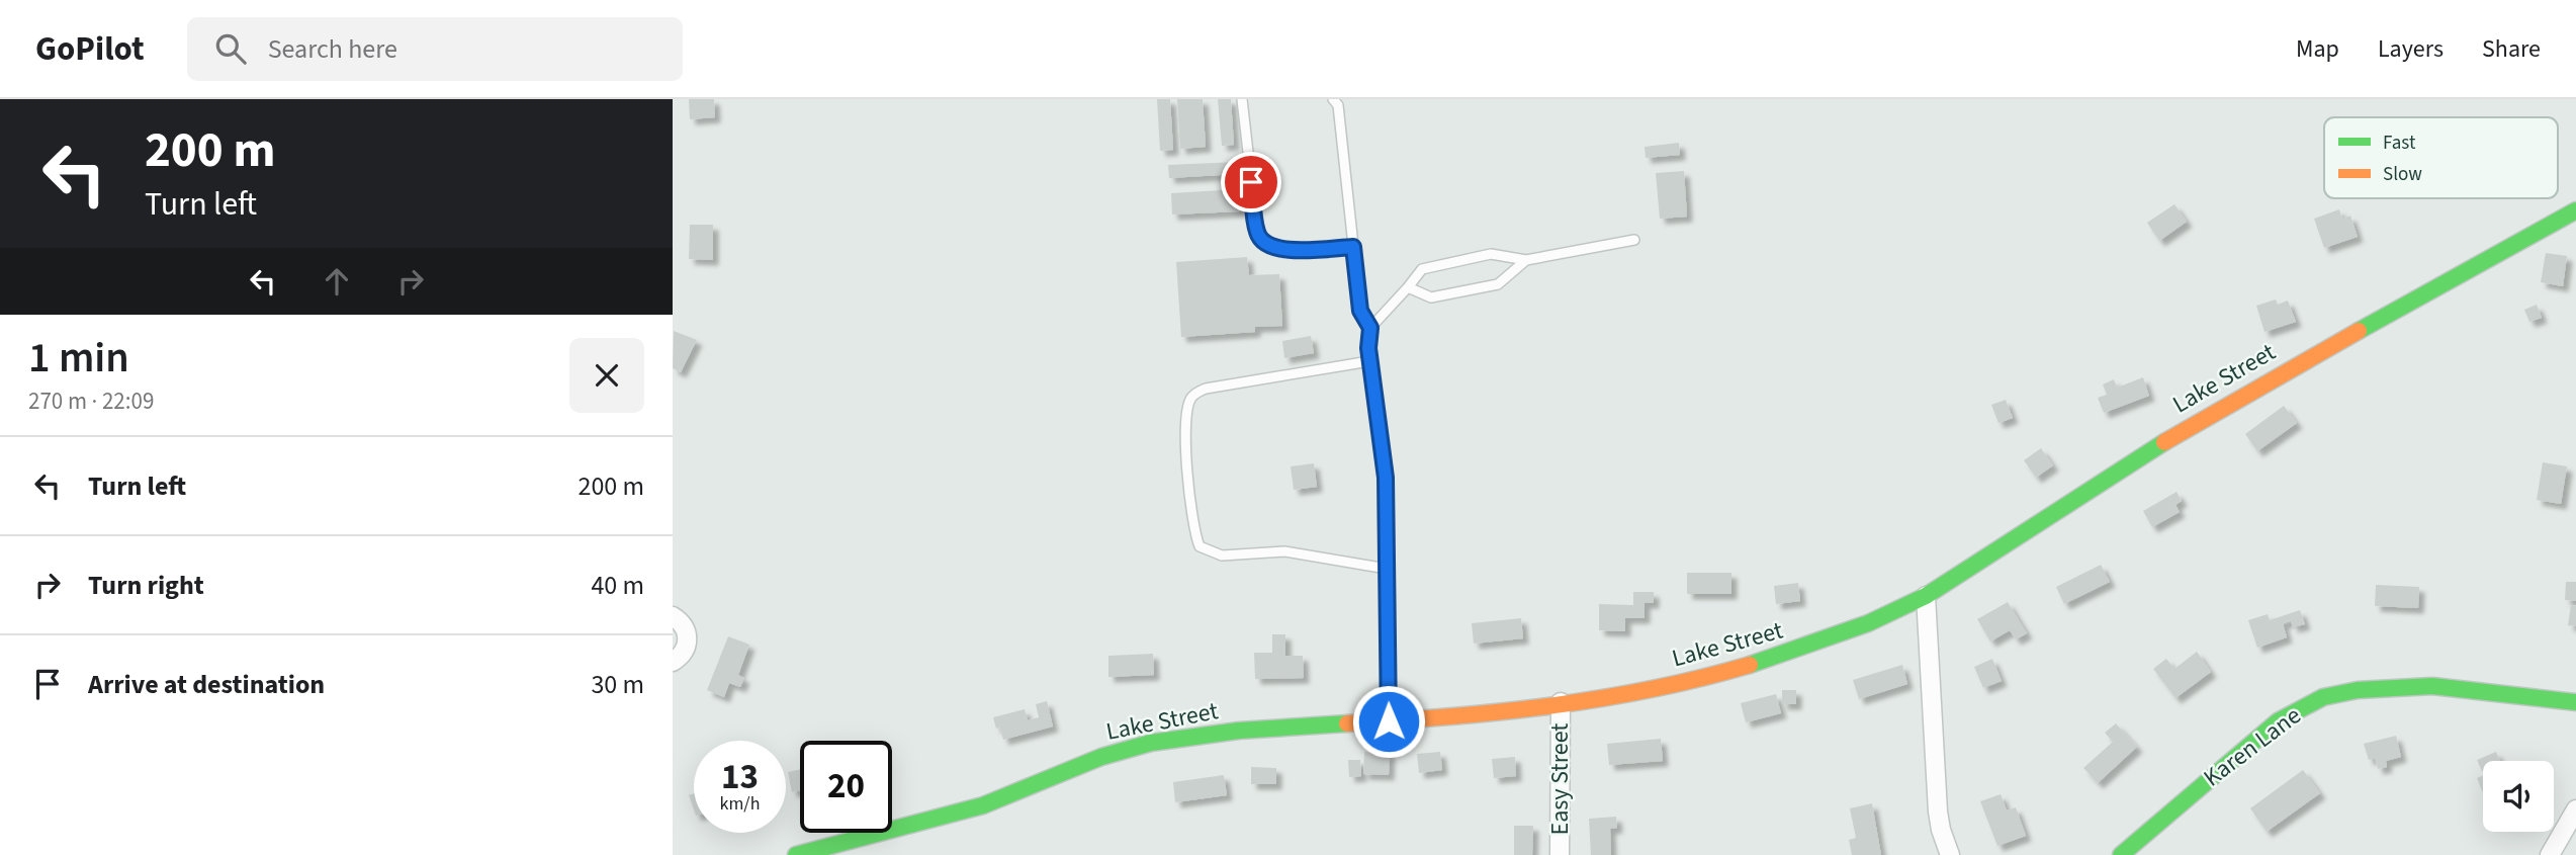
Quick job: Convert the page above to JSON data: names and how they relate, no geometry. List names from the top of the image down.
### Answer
{
  "streets": {
    "street": ["Lake Street", "Karen Lane", "Easy Street"]
  },
  "crossings": [
    ["Lake Street", "Easy Street"]
  ],
  "legend": ["Fast", "Slow"],
  "page": {
    "header": "GoPilot",
    "search": "Search here",
    "nav": ["Map", "Layers", "Share"],
    "turn": ["200 m", "Turn left"],
    "heading": ["1 min", "270 m · 22:09"],
    "list": [
      {
        "name": "Turn left",
        "value": "200 m"
      },
      {
        "name": "Turn right",
        "value": "40 m"
      },
      {
        "name": "Arrive at destination",
        "value": "30 m"
      }
    ],
    "speed": "13 km/h",
    "limit": "20"
  }
}
